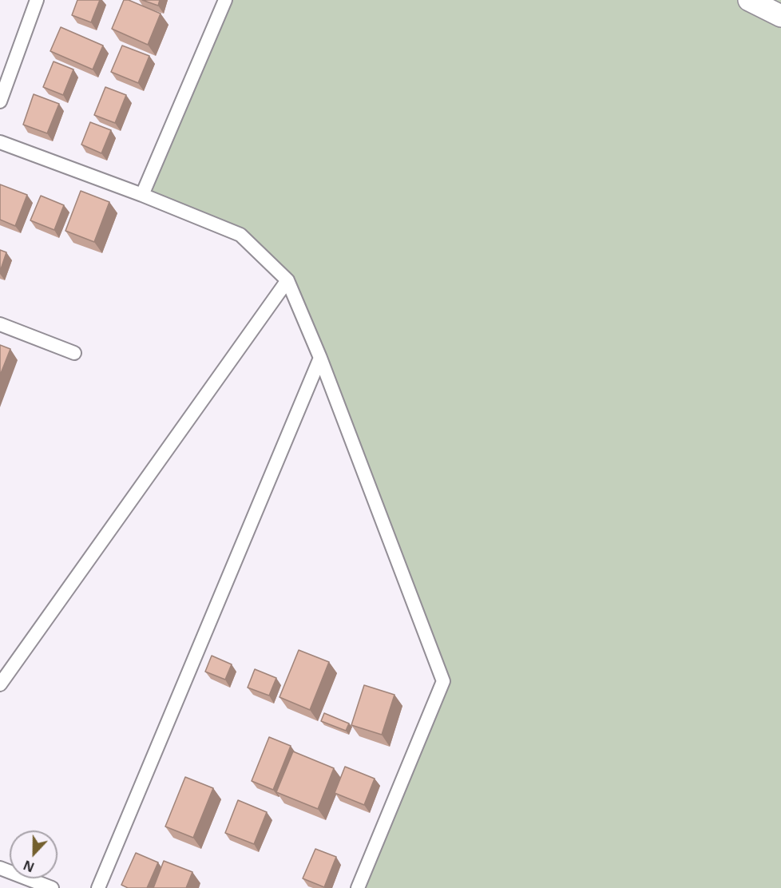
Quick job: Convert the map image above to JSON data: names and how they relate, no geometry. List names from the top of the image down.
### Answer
{
  "north": "bottom"
}
